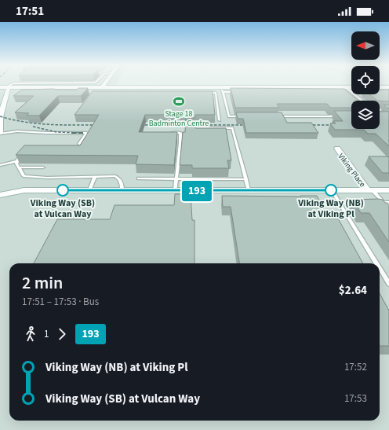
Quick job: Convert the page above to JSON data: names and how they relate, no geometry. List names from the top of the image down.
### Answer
{
  "streets": {
    "street": ["Viking Place"]
  },
  "places": {
    "sports": ["Stage 18 Badminton Centre"],
    "other": ["Viking Way (SB) at Vulcan Way", "Viking Way (NB) at Viking Pl"]
  },
  "lines": ["bus line 193"],
  "north": "left",
  "page": {
    "status": "17:51",
    "on_map": "193",
    "heading": ["2 min", "17:51 – 17:53 · Bus", "$2.64"],
    "legs": ["1", "193"],
    "list": [
      {
        "name": "Viking Way (NB) at Viking Pl",
        "value": "17:52"
      },
      {
        "name": "Viking Way (SB) at Vulcan Way",
        "value": "17:53"
      }
    ]
  }
}
